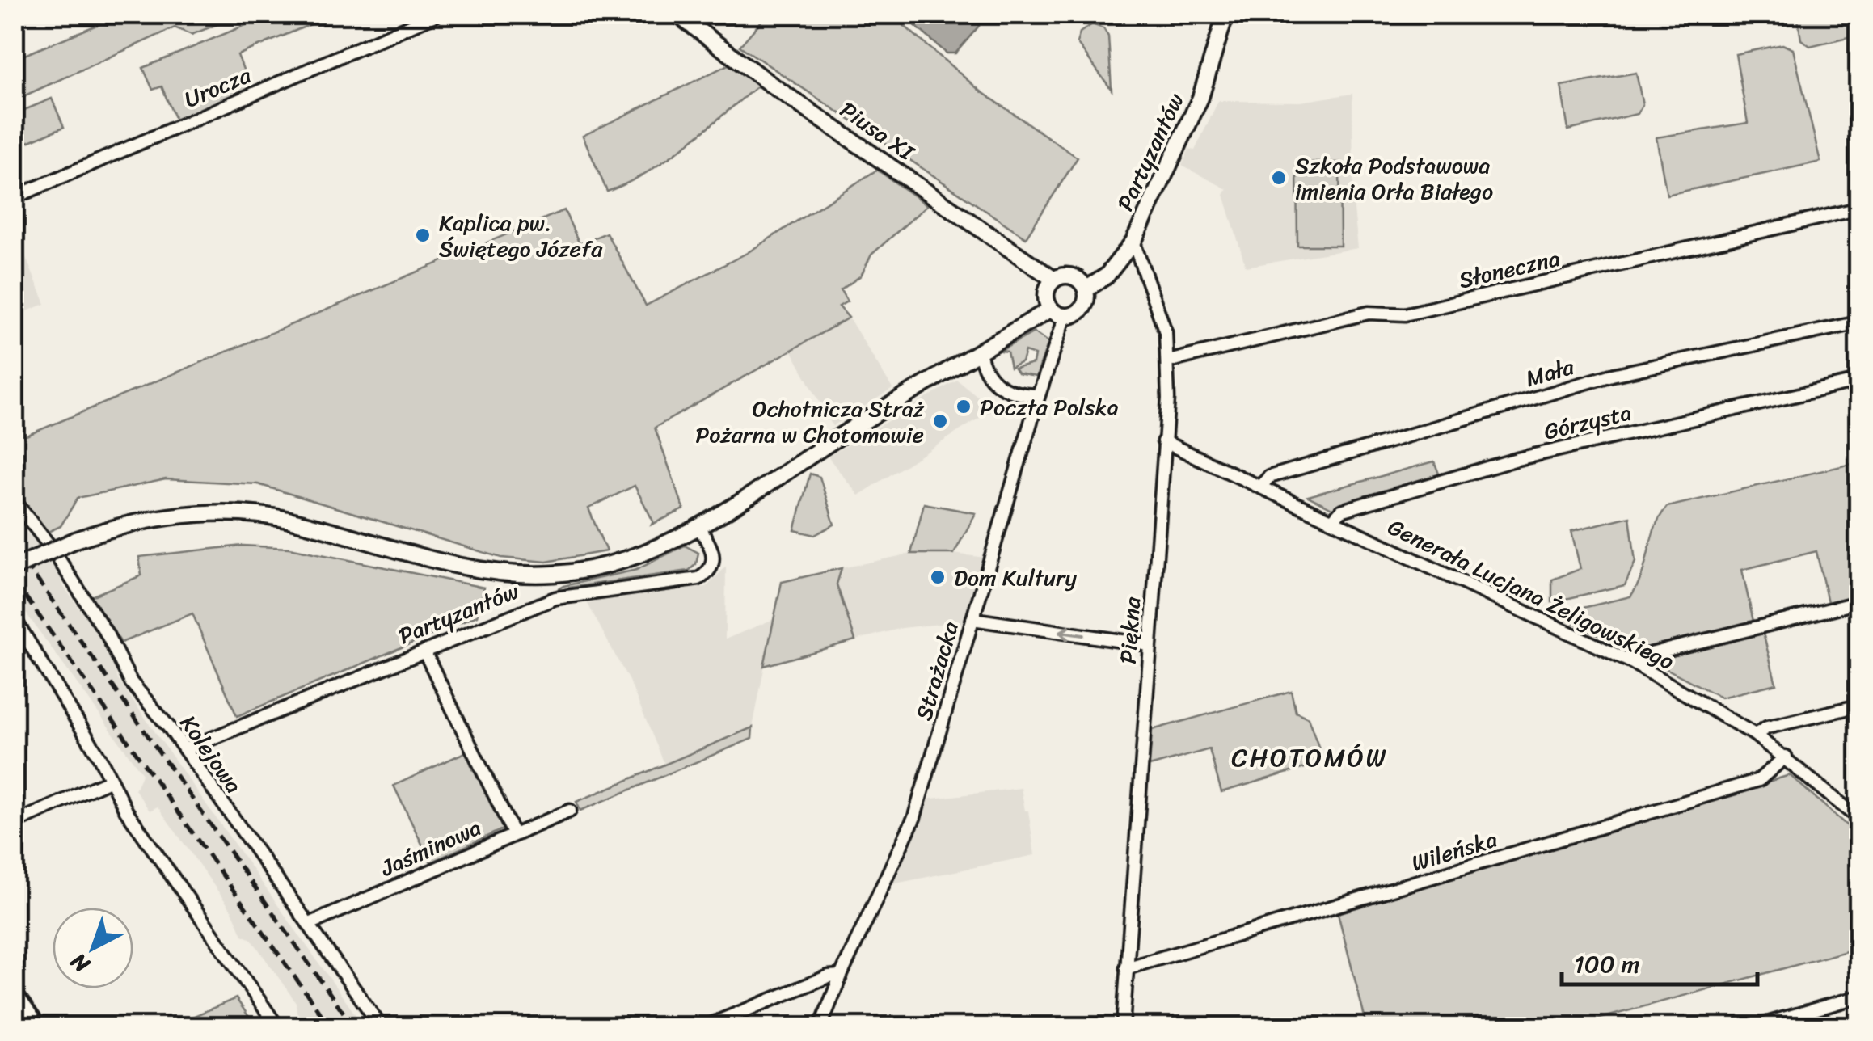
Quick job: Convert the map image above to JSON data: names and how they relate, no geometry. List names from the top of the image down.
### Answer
{
  "streets": {
    "street": [
      "Urocza",
      "Piusa XI",
      "Partyzantów",
      "Słoneczna",
      "Mała",
      "Górzysta",
      "Generała Lucjana Żeligowskiego",
      "Piękna",
      "Strażacka",
      "Kolejowa",
      "Jaśminowa",
      "Wileńska"
    ]
  },
  "crossings": [
    ["Piusa XI", "Partyzantów"],
    ["Piusa XI", "Strażacka"],
    ["Partyzantów", "Piękna"],
    ["Partyzantów", "Strażacka"],
    ["Partyzantów", "Kolejowa"],
    ["Słoneczna", "Piękna"],
    ["Mała", "Generała Lucjana Żeligowskiego"],
    ["Górzysta", "Generała Lucjana Żeligowskiego"],
    ["Generała Lucjana Żeligowskiego", "Piękna"],
    ["Generała Lucjana Żeligowskiego", "Wileńska"],
    ["Piękna", "Wileńska"],
    ["Kolejowa", "Jaśminowa"]
  ],
  "districts": ["CHOTOMÓW"],
  "places": [
    "Szkoła Podstawowa imienia Orła Białego",
    "Kaplica pw. Świętego Józefa",
    "Poczta Polska",
    "Ochotnicza Straż Pożarna w Chotomowie",
    "Dom Kultury"
  ],
  "scale_bar": "100 m",
  "north": "bottom left"
}
